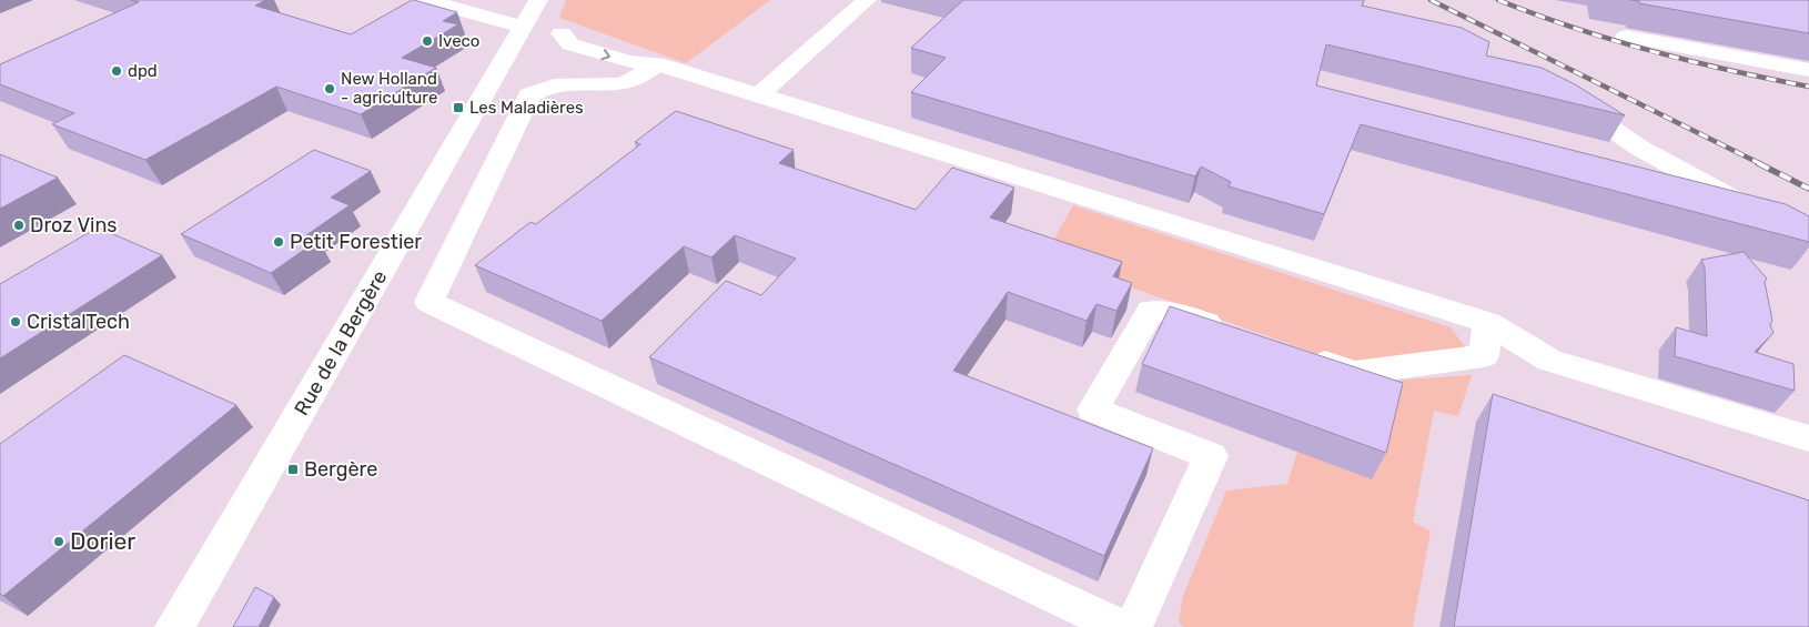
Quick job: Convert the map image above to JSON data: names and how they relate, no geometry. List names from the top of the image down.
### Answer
{
  "streets": {
    "street": ["Rue de la Bergère"]
  },
  "places": {
    "other": [
      "Iveco",
      "dpd",
      "New Holland - agriculture",
      "Droz Vins",
      "Petit Forestier",
      "CristalTech",
      "Dorier"
    ],
    "transit": ["Les Maladières", "Bergère"]
  }
}
